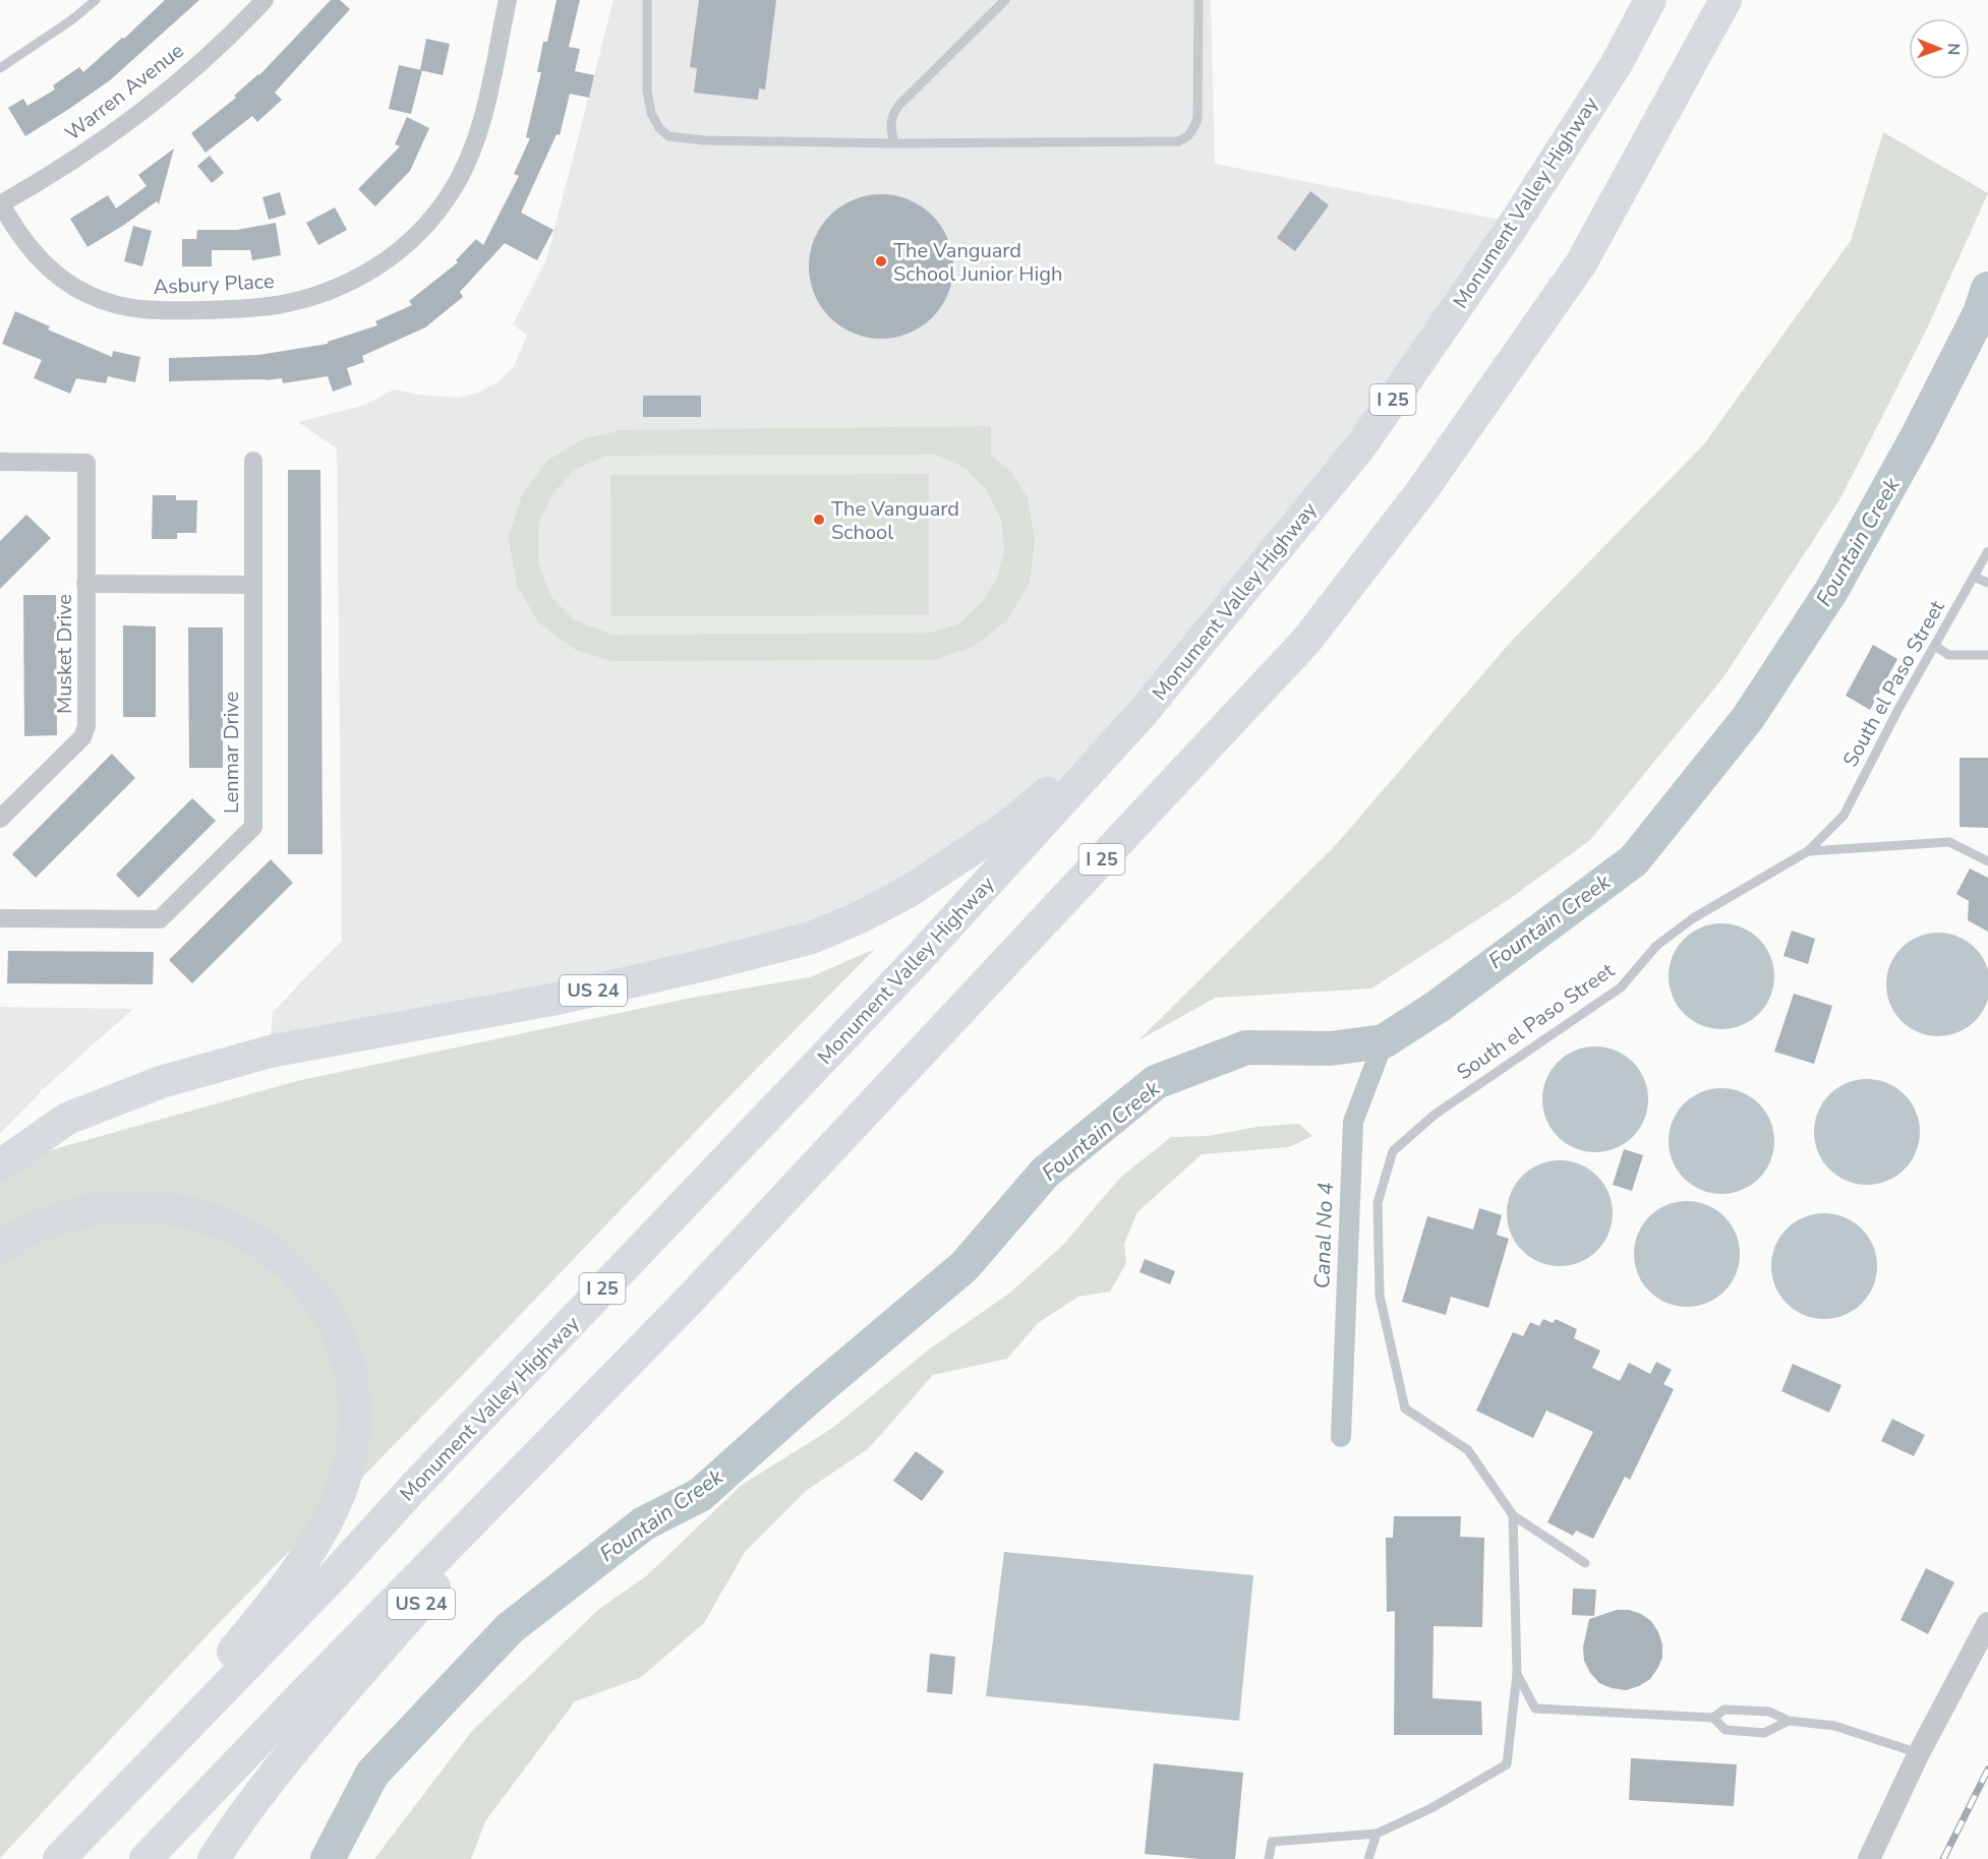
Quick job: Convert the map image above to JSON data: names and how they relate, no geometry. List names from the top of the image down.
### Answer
{
  "streets": {
    "highway": ["Monument Valley Highway", "I 25", "US 24"],
    "street": [
      "Warren Avenue",
      "Asbury Place",
      "Musket Drive",
      "Lenmar Drive"
    ],
    "lane": ["South el Paso Street"]
  },
  "crossings": [
    ["Warren Avenue", "Asbury Place"],
    ["Monument Valley Highway", "US 24"],
    ["I 25", "US 24"],
    ["Musket Drive", "Lenmar Drive"]
  ],
  "water": ["Fountain Creek", "Canal No 4"],
  "places": ["The Vanguard School Junior High", "The Vanguard School"],
  "north": "right"
}
